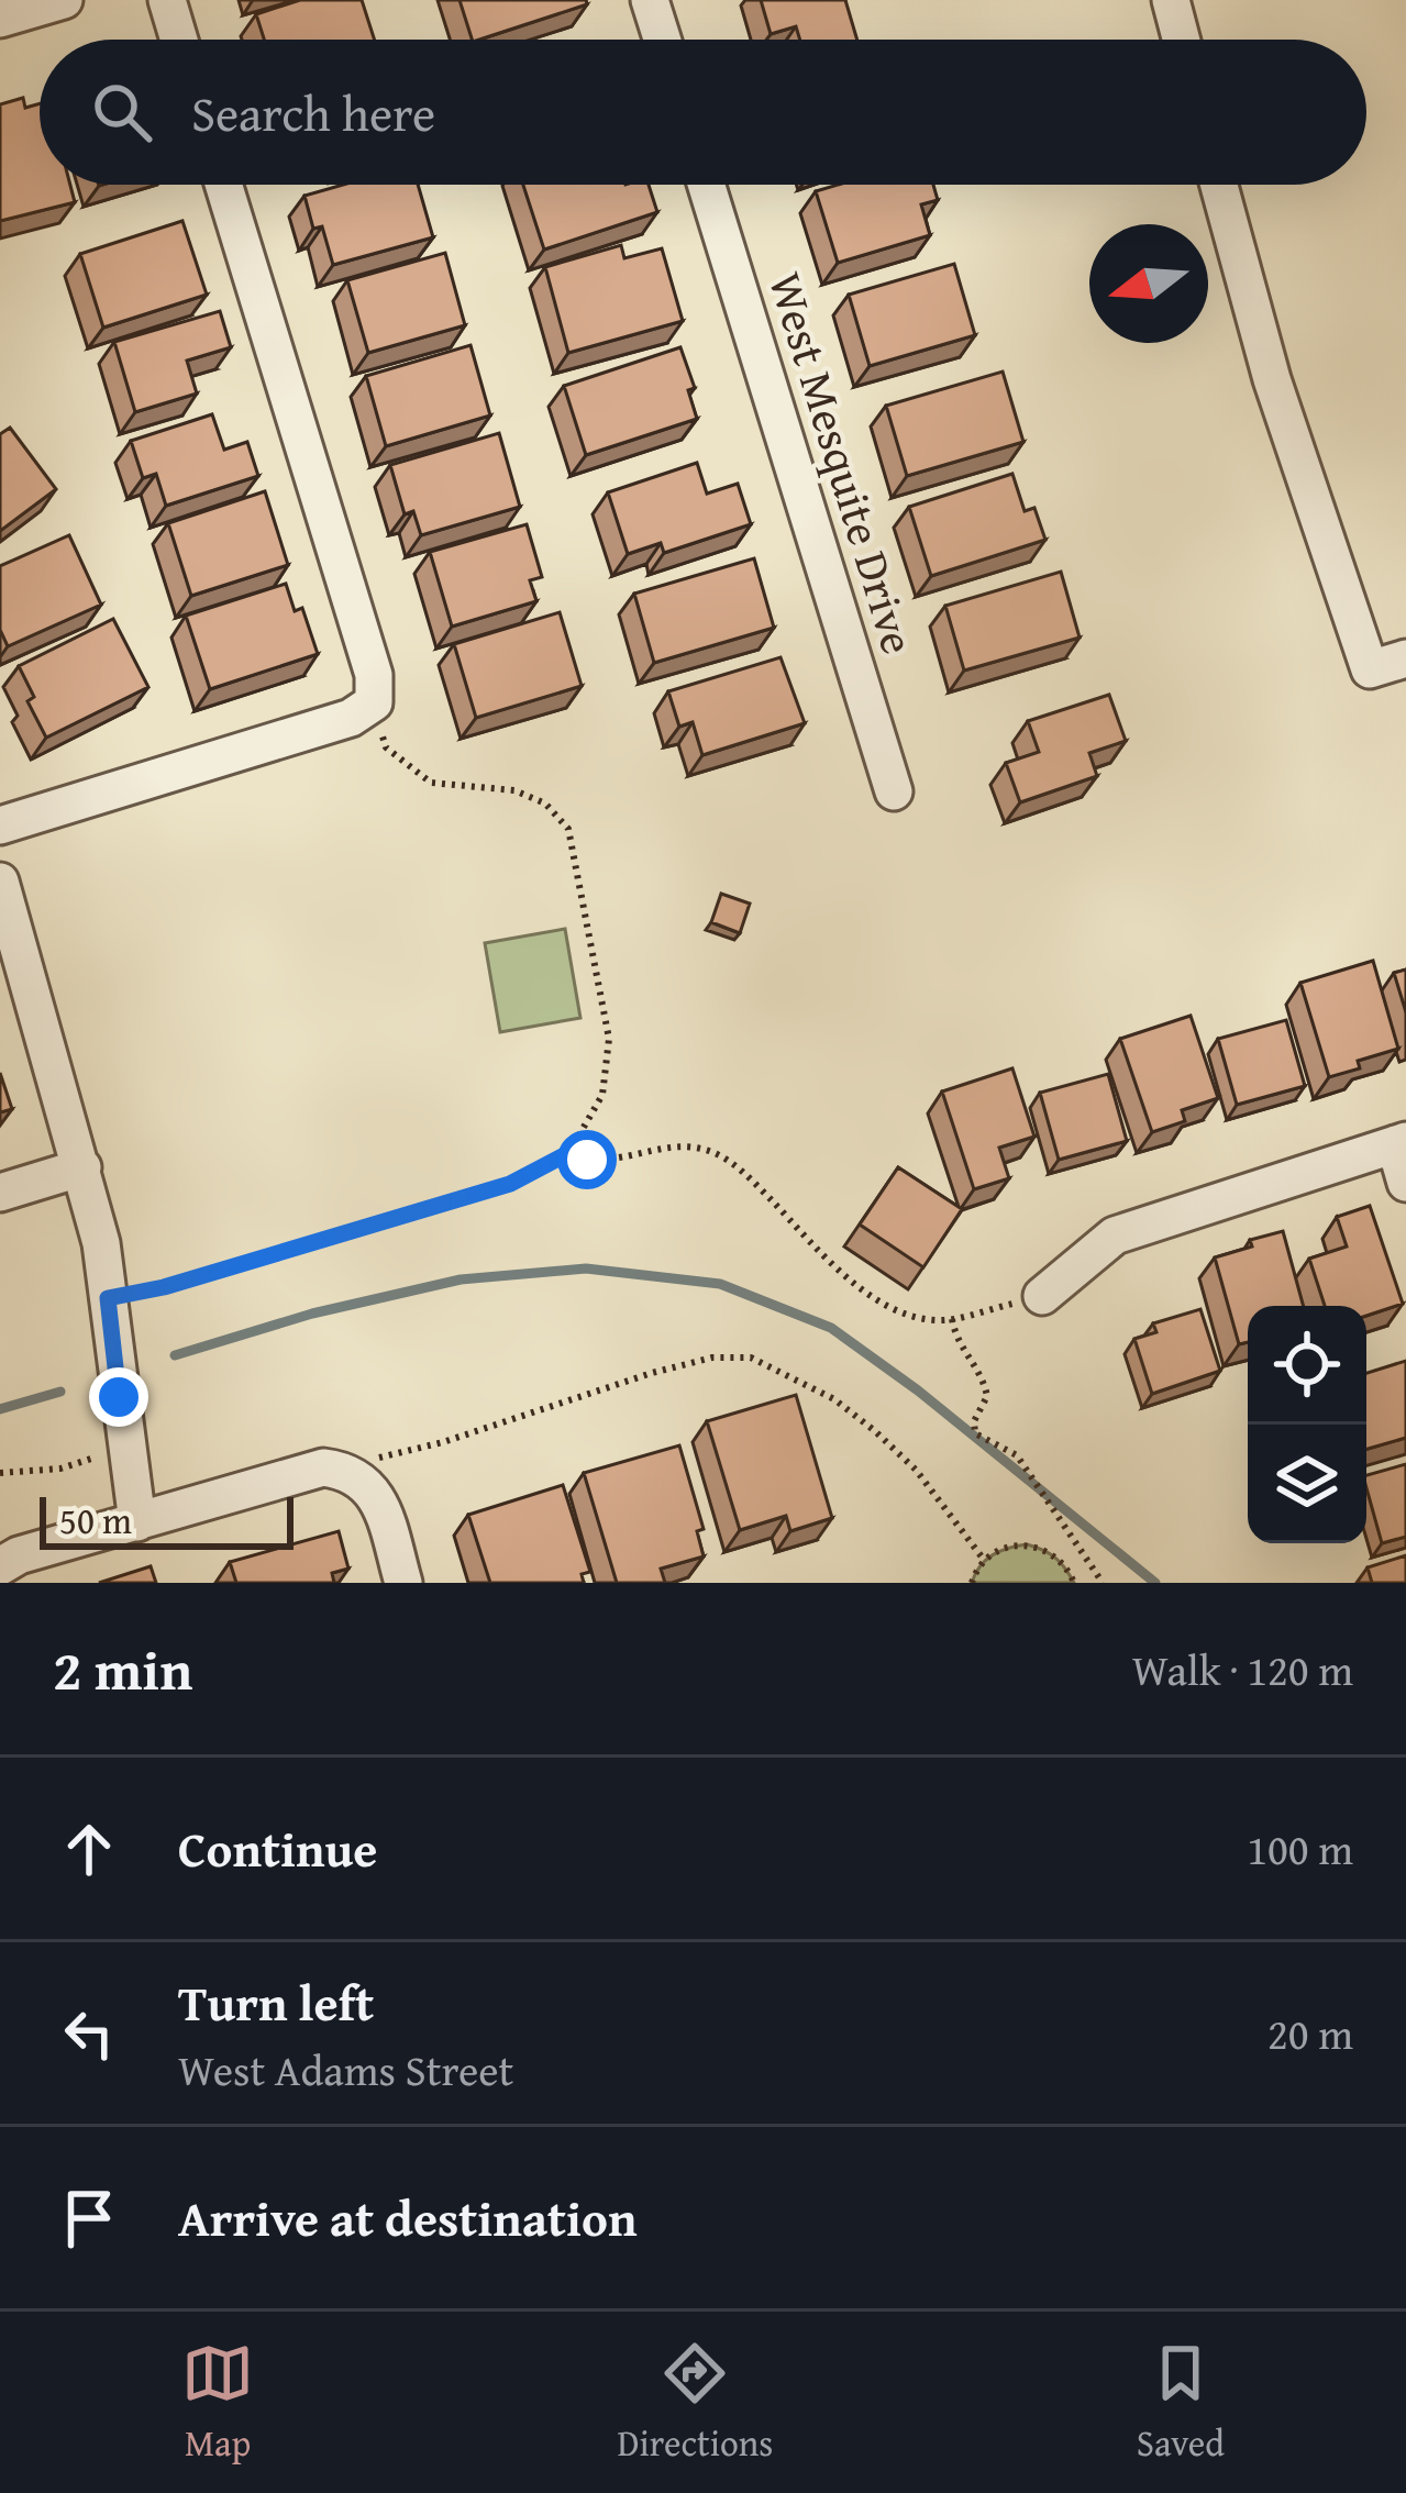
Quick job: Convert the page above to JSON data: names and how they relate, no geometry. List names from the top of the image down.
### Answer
{
  "streets": {
    "street": ["West Mesquite Drive"]
  },
  "scale_bar": "50 m",
  "north": "left",
  "page": {
    "search": "Search here",
    "scale": "50 m",
    "heading": ["2 min", "Walk · 120 m"],
    "list": [
      ["Continue", "100 m"],
      ["Turn left", "West Adams Street", "20 m"],
      "Arrive at destination"
    ],
    "nav": ["Map", "Directions", "Saved"]
  }
}
